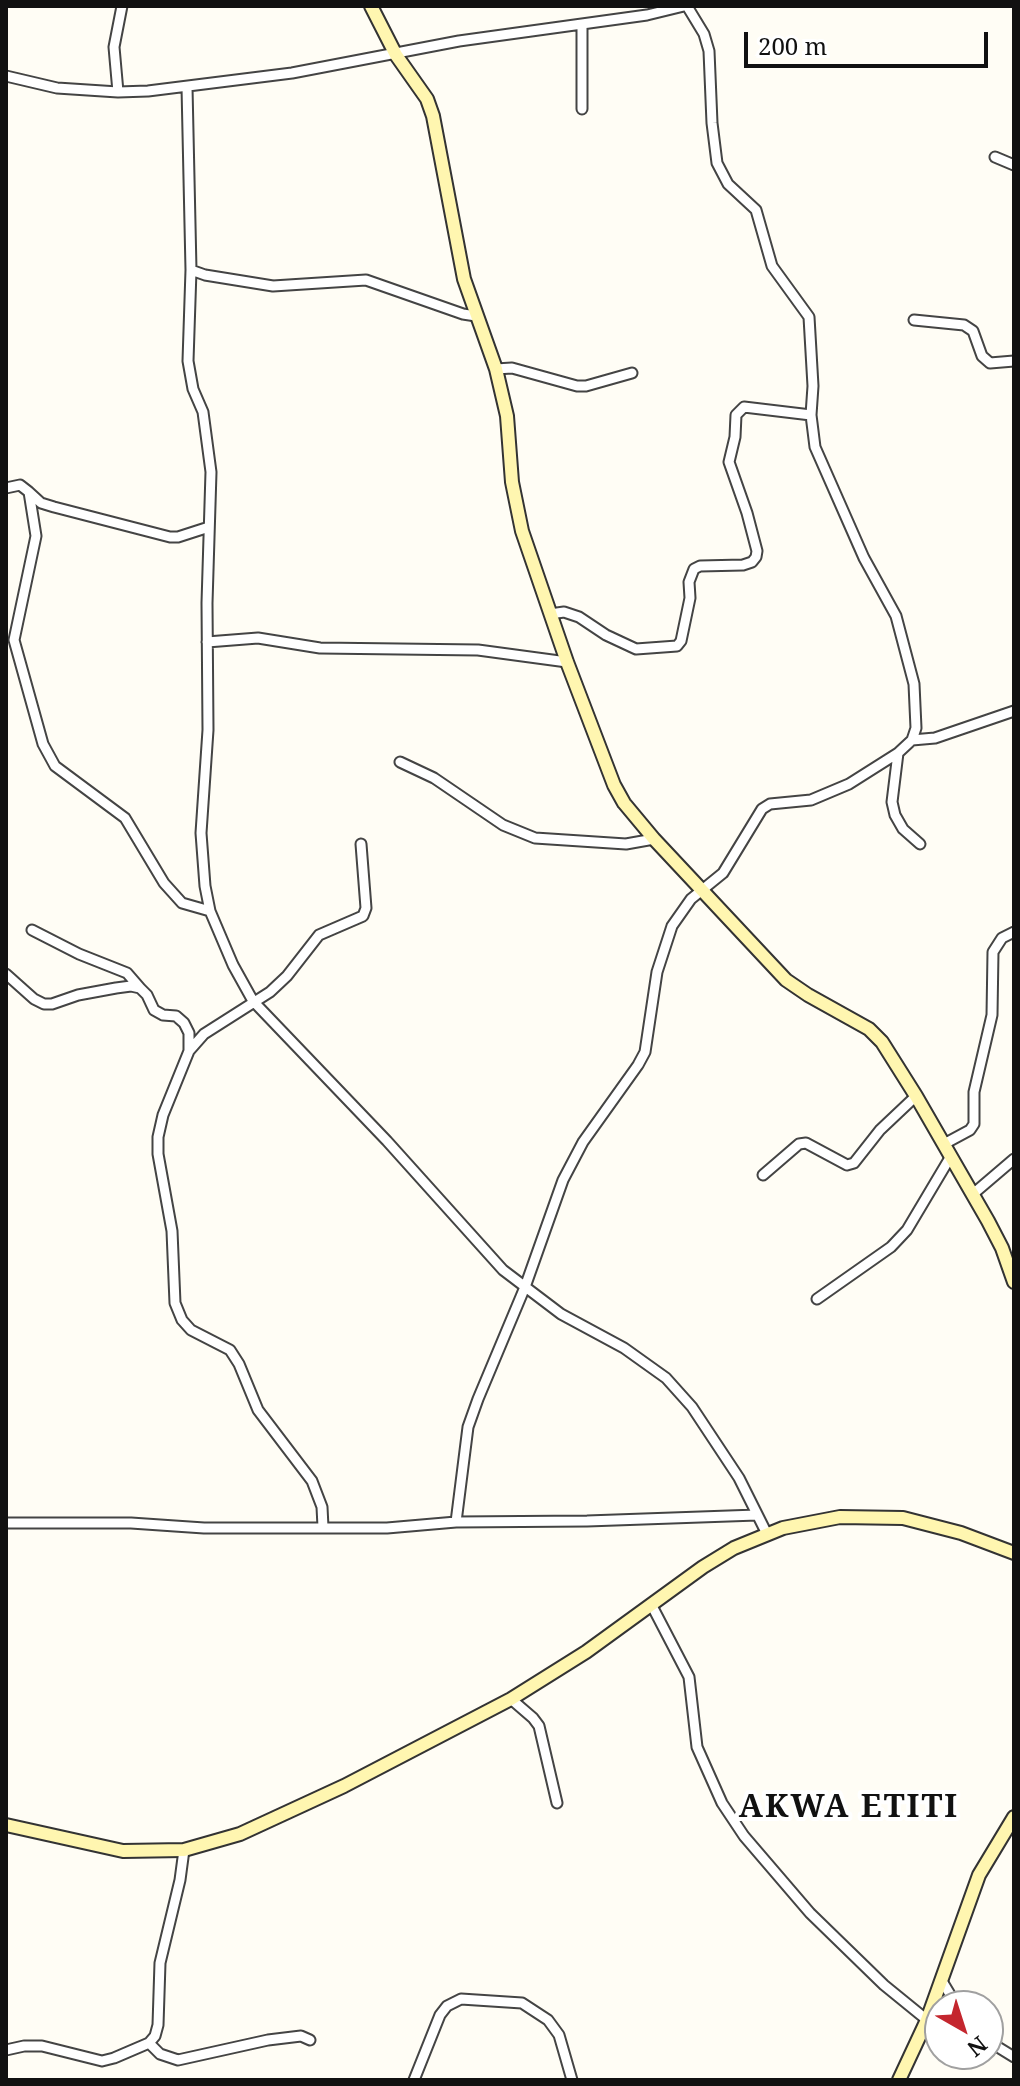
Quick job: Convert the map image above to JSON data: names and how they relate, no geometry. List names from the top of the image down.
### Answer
{
  "districts": ["AKWA ETITI"],
  "scale_bar": "200 m",
  "north": "bottom right"
}
